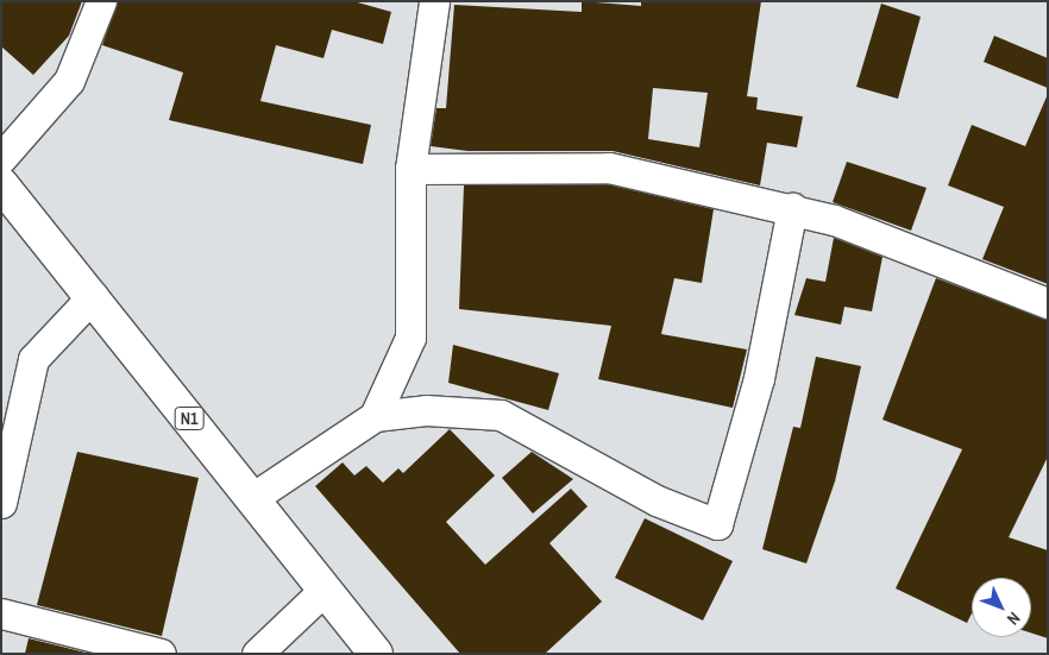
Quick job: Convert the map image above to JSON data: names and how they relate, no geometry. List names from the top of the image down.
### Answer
{
  "streets": {
    "highway": ["N1"]
  },
  "north": "bottom right"
}
